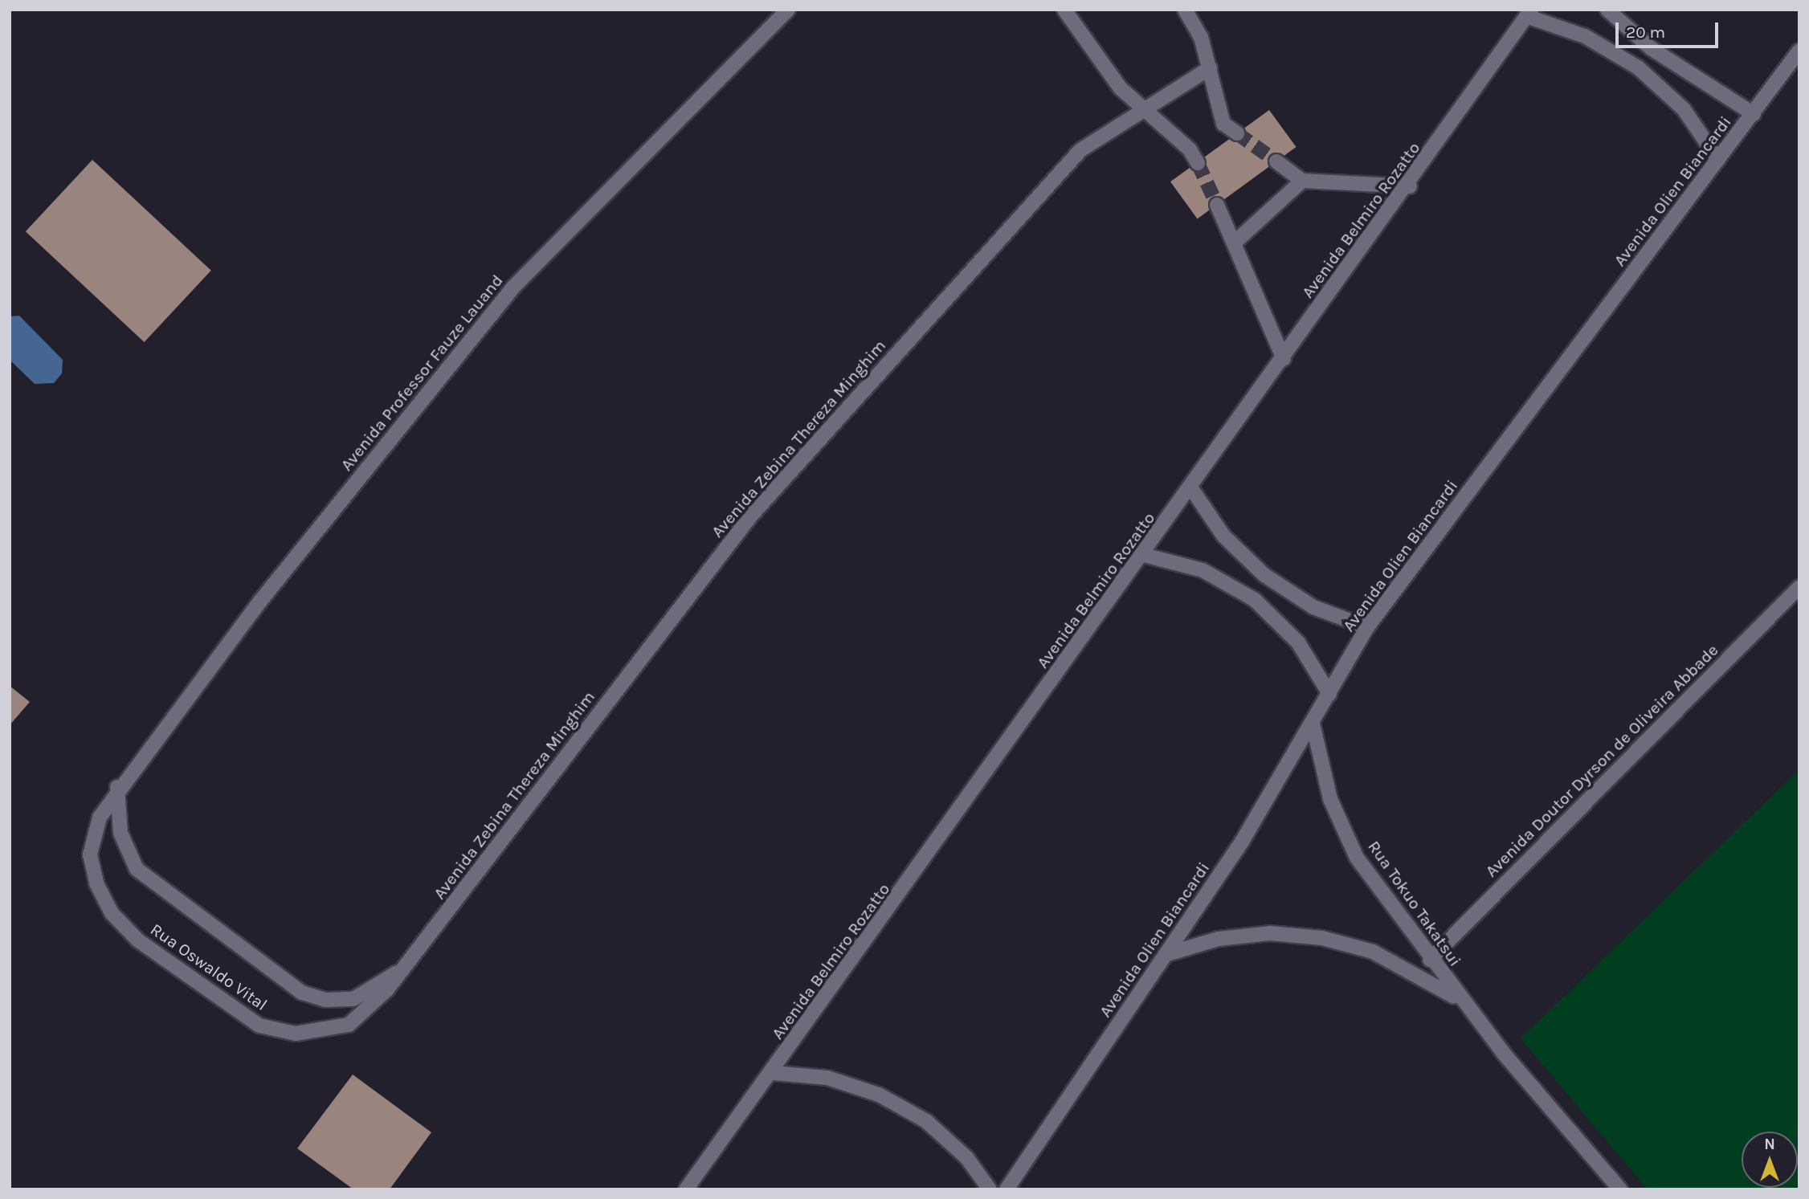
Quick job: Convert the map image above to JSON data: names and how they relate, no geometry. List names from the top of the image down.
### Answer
{
  "streets": {
    "street": [
      "Avenida Olien Biancardi",
      "Avenida Belmiro Rozatto",
      "Avenida Professor Fauze Lauand",
      "Avenida Zebina Thereza Minghim",
      "Avenida Doutor Dyrson de Oliveira Abbade",
      "Rua Tokuo Takatsui",
      "Rua Oswaldo Vital"
    ]
  },
  "crossings": [
    ["Avenida Olien Biancardi", "Rua Tokuo Takatsui"],
    ["Avenida Professor Fauze Lauand", "Rua Oswaldo Vital"],
    ["Avenida Zebina Thereza Minghim", "Rua Oswaldo Vital"],
    ["Avenida Doutor Dyrson de Oliveira Abbade", "Rua Tokuo Takatsui"]
  ],
  "scale_bar": "20 m",
  "north": "top"
}
